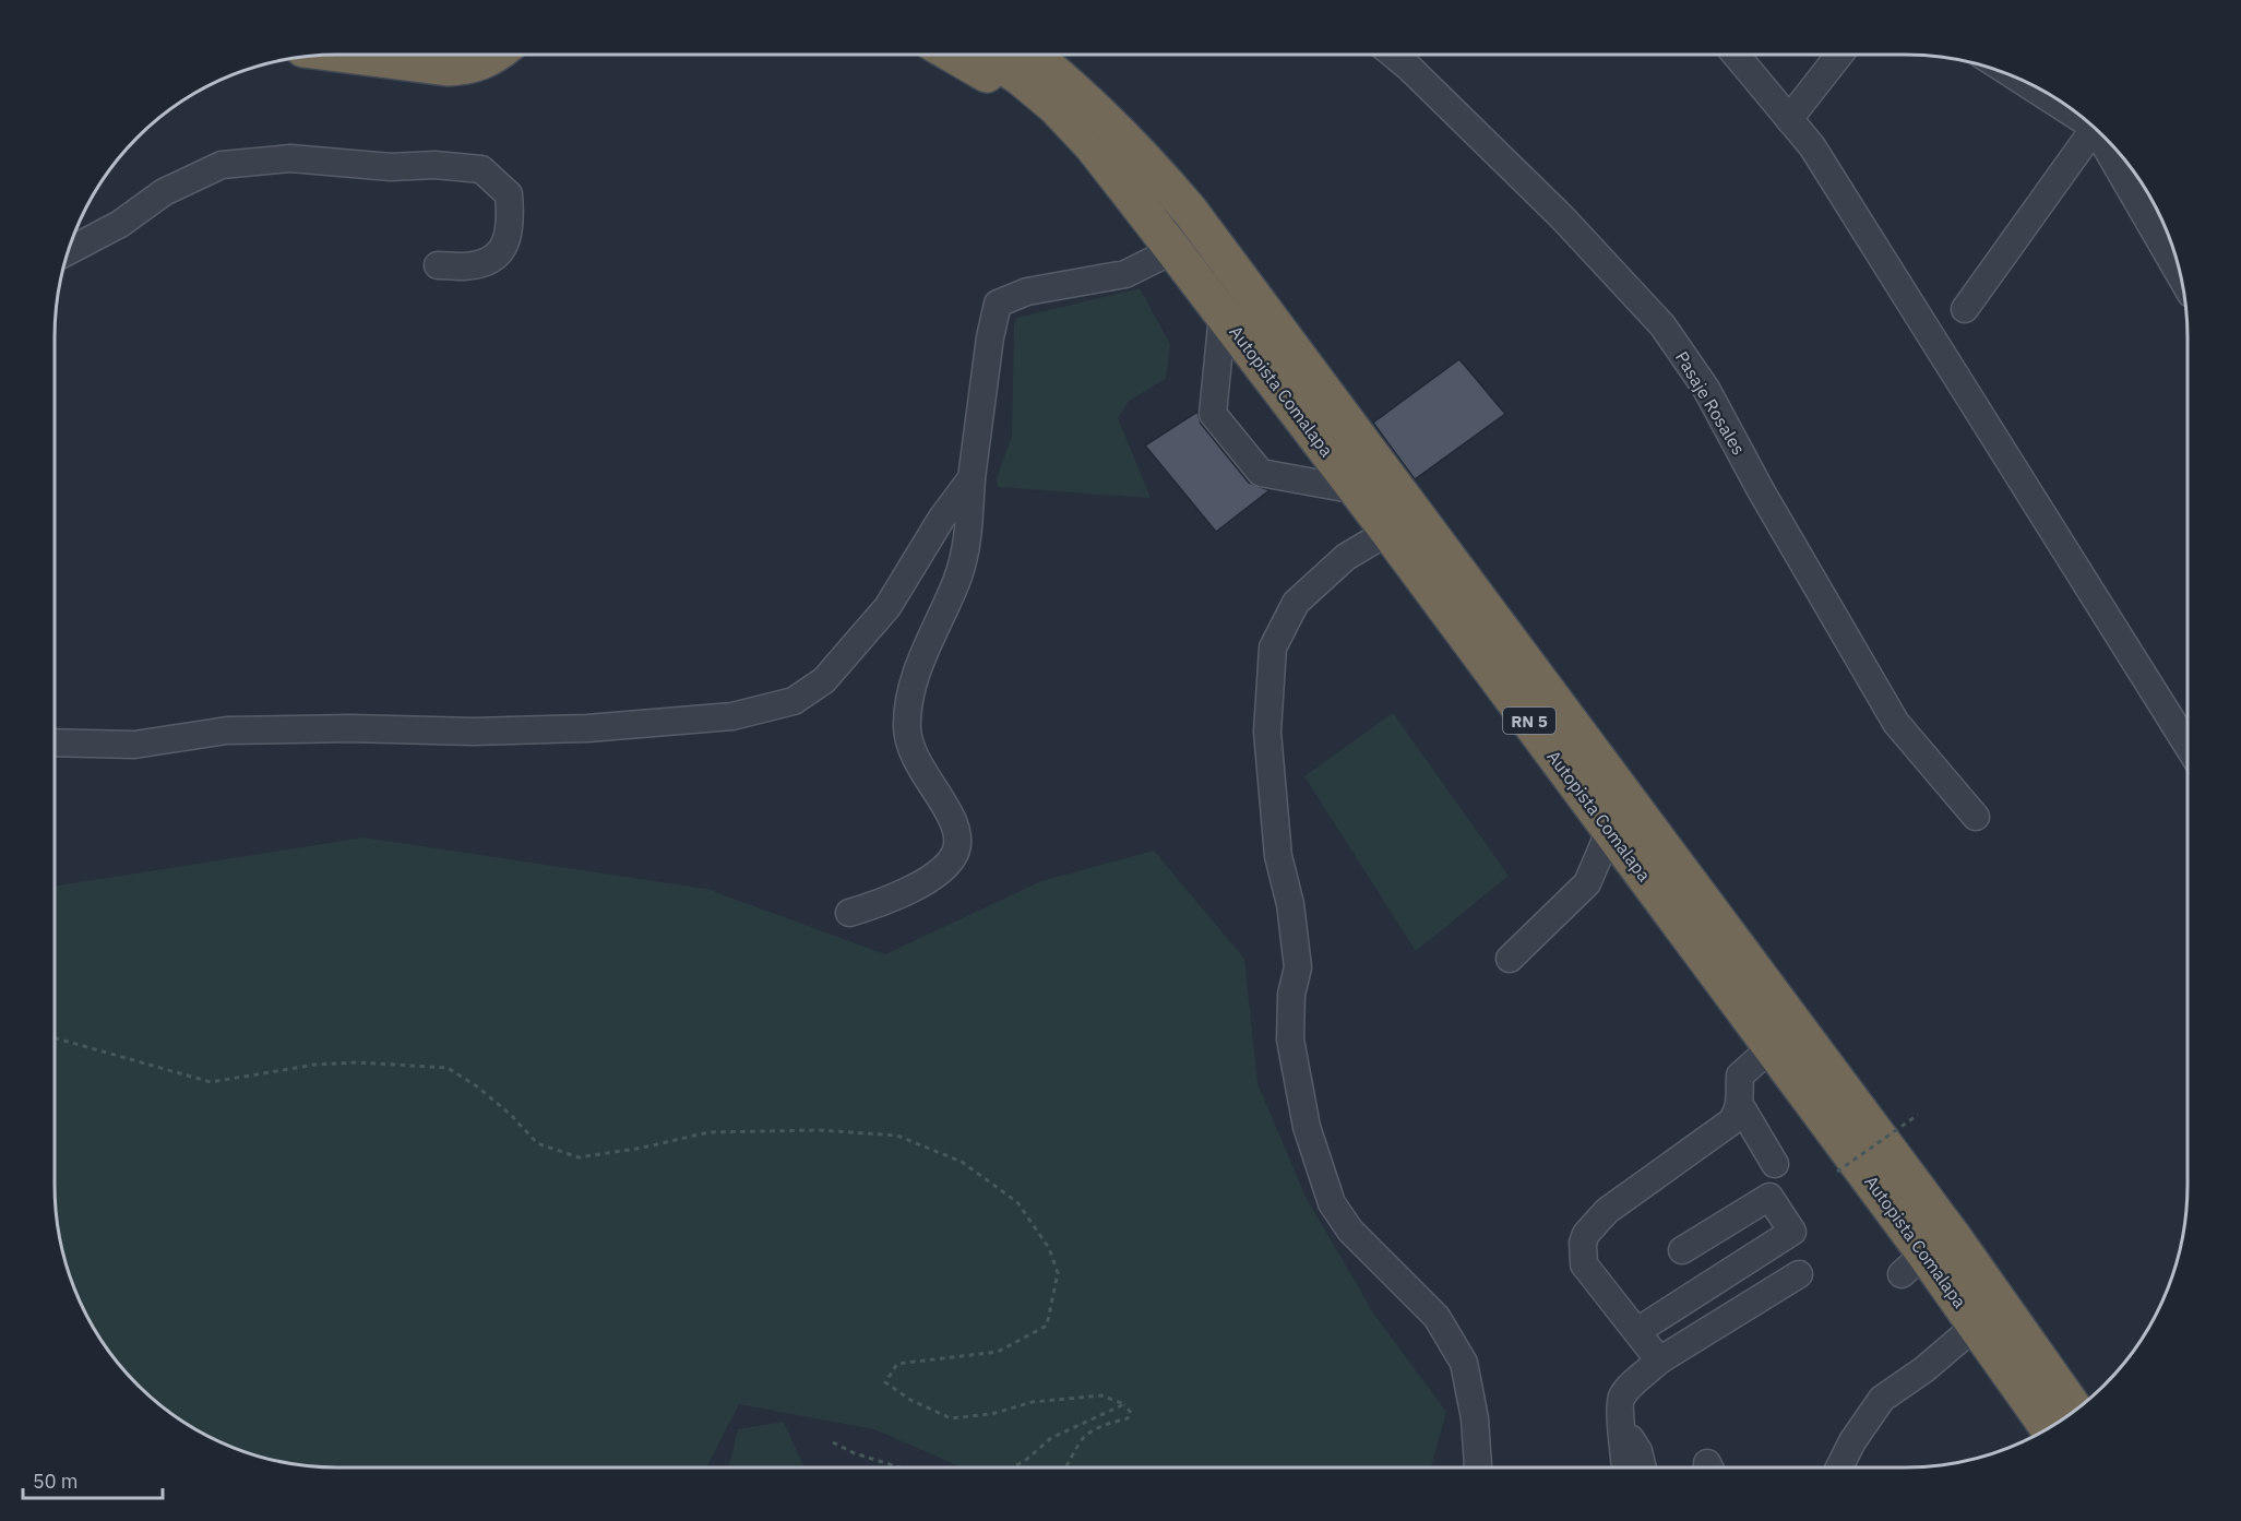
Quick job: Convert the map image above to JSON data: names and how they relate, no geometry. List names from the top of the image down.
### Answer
{
  "streets": {
    "highway": ["Autopista Comalapa", "RN 5"],
    "street": ["Pasaje Rosales"]
  },
  "scale_bar": "50 m"
}
